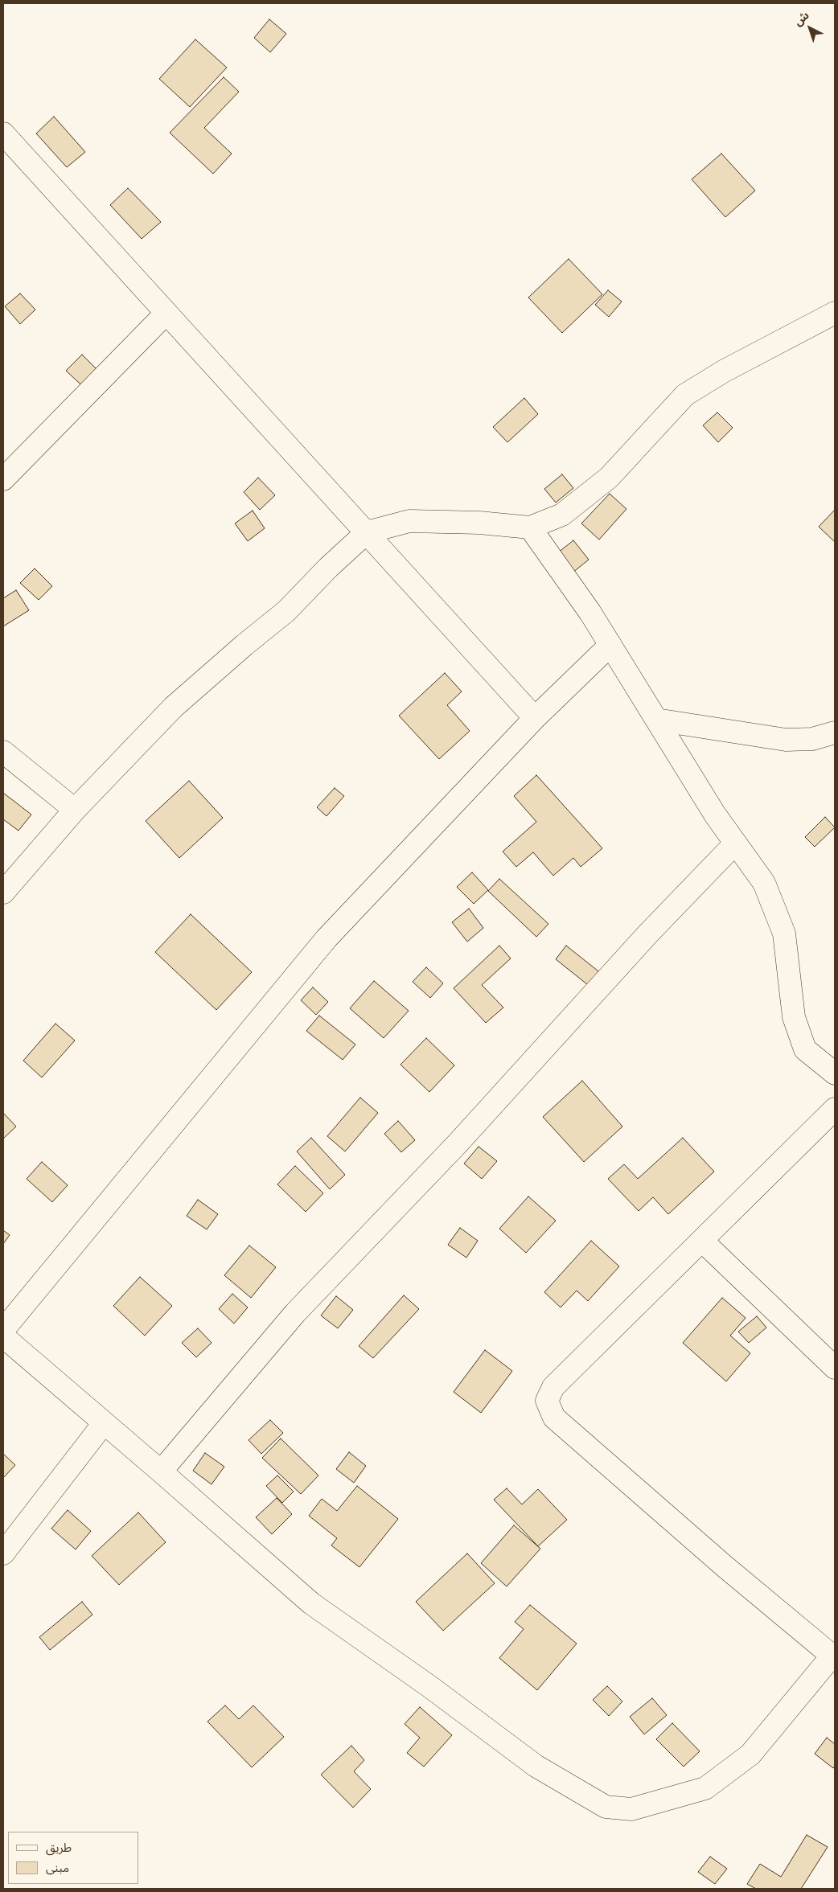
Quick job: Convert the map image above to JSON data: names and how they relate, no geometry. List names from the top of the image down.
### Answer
{
  "legend": ["طريق", "مبنى"],
  "north": "top left"
}
